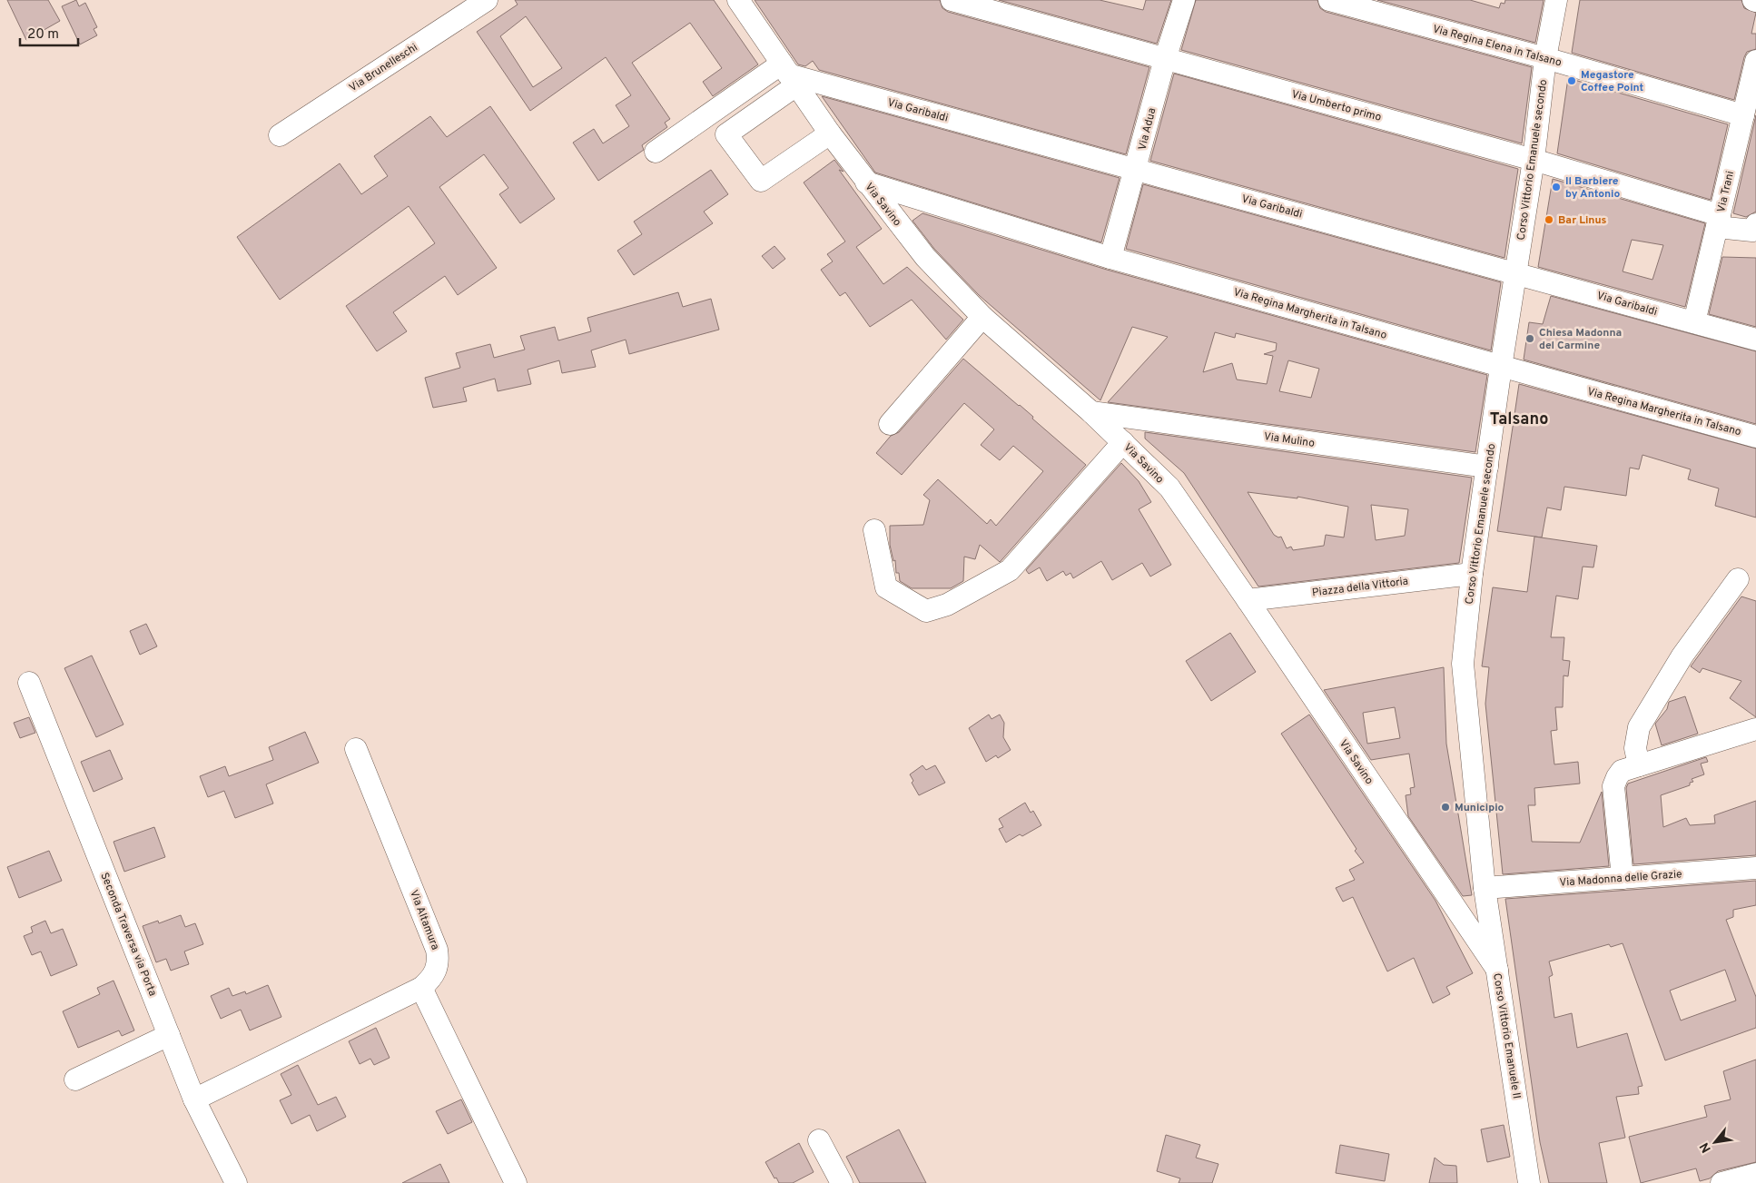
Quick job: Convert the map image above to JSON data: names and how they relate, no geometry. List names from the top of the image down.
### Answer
{
  "streets": {
    "street": [
      "Via Regina Elena in Talsano",
      "Via Brunelleschi",
      "Via Umberto primo",
      "Via Garibaldi",
      "Via Adua",
      "Corso Vittorio Emanuele secondo",
      "Via Trani",
      "Via Savino",
      "Via Regina Margherita in Talsano",
      "Via Mulino",
      "Piazza della Vittoria",
      "Via Madonna delle Grazie",
      "Via Altamura",
      "Seconda Traversa via Porta",
      "Corso Vittorio Emanuele II"
    ]
  },
  "crossings": [
    ["Via Regina Elena in Talsano", "Corso Vittorio Emanuele secondo"],
    ["Via Regina Elena in Talsano", "Via Trani"],
    ["Via Umberto primo", "Via Adua"],
    ["Via Umberto primo", "Corso Vittorio Emanuele secondo"],
    ["Via Umberto primo", "Via Trani"],
    ["Via Garibaldi", "Via Adua"],
    ["Via Garibaldi", "Corso Vittorio Emanuele secondo"],
    ["Via Garibaldi", "Via Trani"],
    ["Via Garibaldi", "Via Savino"],
    ["Via Adua", "Via Regina Margherita in Talsano"],
    ["Corso Vittorio Emanuele secondo", "Via Regina Margherita in Talsano"],
    ["Corso Vittorio Emanuele secondo", "Via Mulino"],
    ["Corso Vittorio Emanuele secondo", "Piazza della Vittoria"],
    ["Corso Vittorio Emanuele secondo", "Via Madonna delle Grazie"],
    ["Corso Vittorio Emanuele secondo", "Corso Vittorio Emanuele II"],
    ["Via Savino", "Via Regina Margherita in Talsano"],
    ["Via Savino", "Via Mulino"],
    ["Via Savino", "Piazza della Vittoria"],
    ["Via Savino", "Corso Vittorio Emanuele II"],
    ["Via Madonna delle Grazie", "Corso Vittorio Emanuele II"]
  ],
  "districts": ["Talsano"],
  "places": [
    "Megastore Coffee Point",
    "Il Barbiere by Antonio",
    "Bar Linus",
    "Chiesa Madonna del Carmine",
    "Municipio"
  ],
  "scale_bar": "20 m",
  "north": "bottom left"
}
